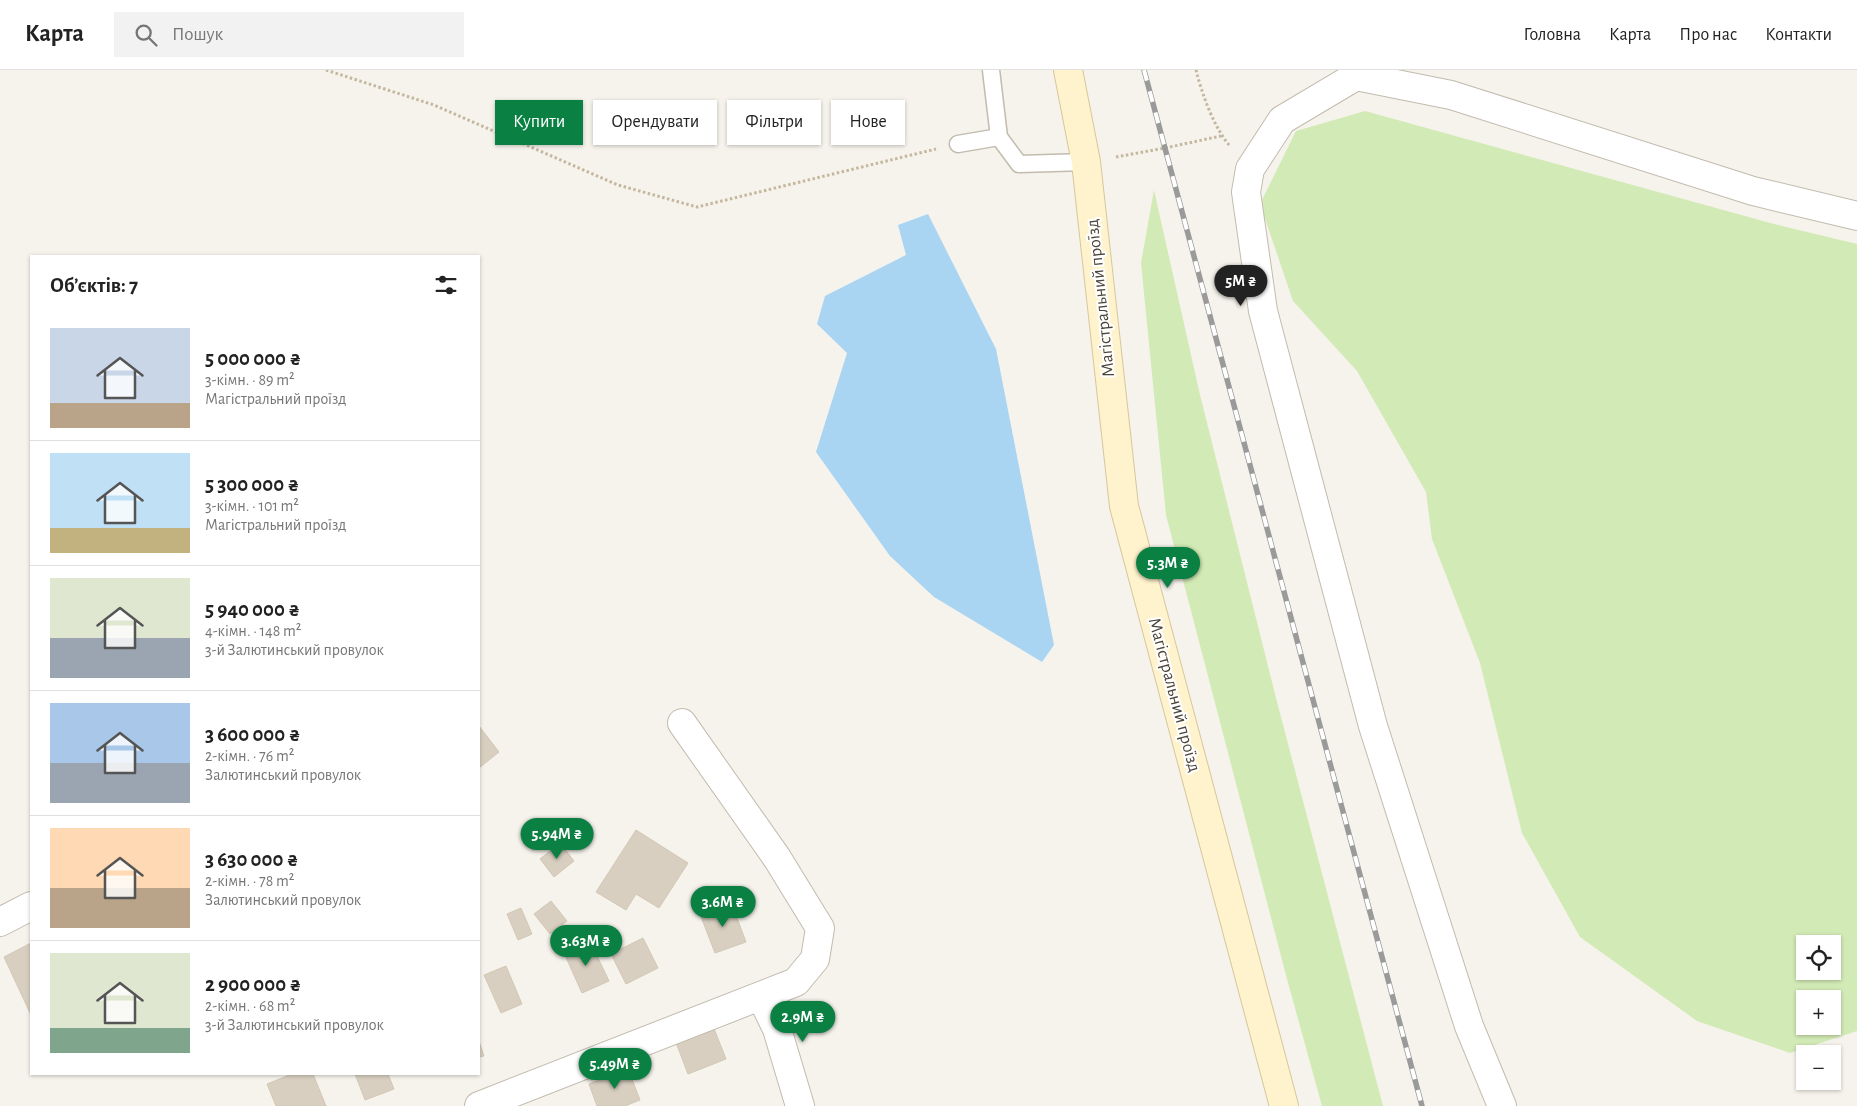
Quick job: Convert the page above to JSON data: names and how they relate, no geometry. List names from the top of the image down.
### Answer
{
  "streets": {
    "main road": ["Магістральний проїзд"]
  },
  "page": {
    "header": "Карта",
    "search": "Пошук",
    "nav": [
      "Головна",
      "Карта",
      "Про нас",
      "Контакти"
    ],
    "chip": [
      "Купити",
      "Орендувати",
      "Фільтри",
      "Нове"
    ],
    "heading": "Об’єктів: 7",
    "price": [
      "5M ₴",
      "5.3M ₴",
      "5.94M ₴",
      "3.6M ₴",
      "3.63M ₴",
      "2.9M ₴",
      "5.49M ₴"
    ],
    "list": [
      {
        "name": "5 000 000 ₴",
        "note": "3-кімн. · 89 m² · Магістральний проїзд"
      },
      {
        "name": "5 300 000 ₴",
        "note": "3-кімн. · 101 m² · Магістральний проїзд"
      },
      {
        "name": "5 940 000 ₴",
        "note": "4-кімн. · 148 m² · 3-й Залютинський провулок"
      },
      {
        "name": "3 600 000 ₴",
        "note": "2-кімн. · 76 m² · Залютинський провулок"
      },
      {
        "name": "3 630 000 ₴",
        "note": "2-кімн. · 78 m² · Залютинський провулок"
      },
      {
        "name": "2 900 000 ₴",
        "note": "2-кімн. · 68 m² · 3-й Залютинський провулок"
      }
    ],
    "map_buttons": ["+", "−"]
  }
}
